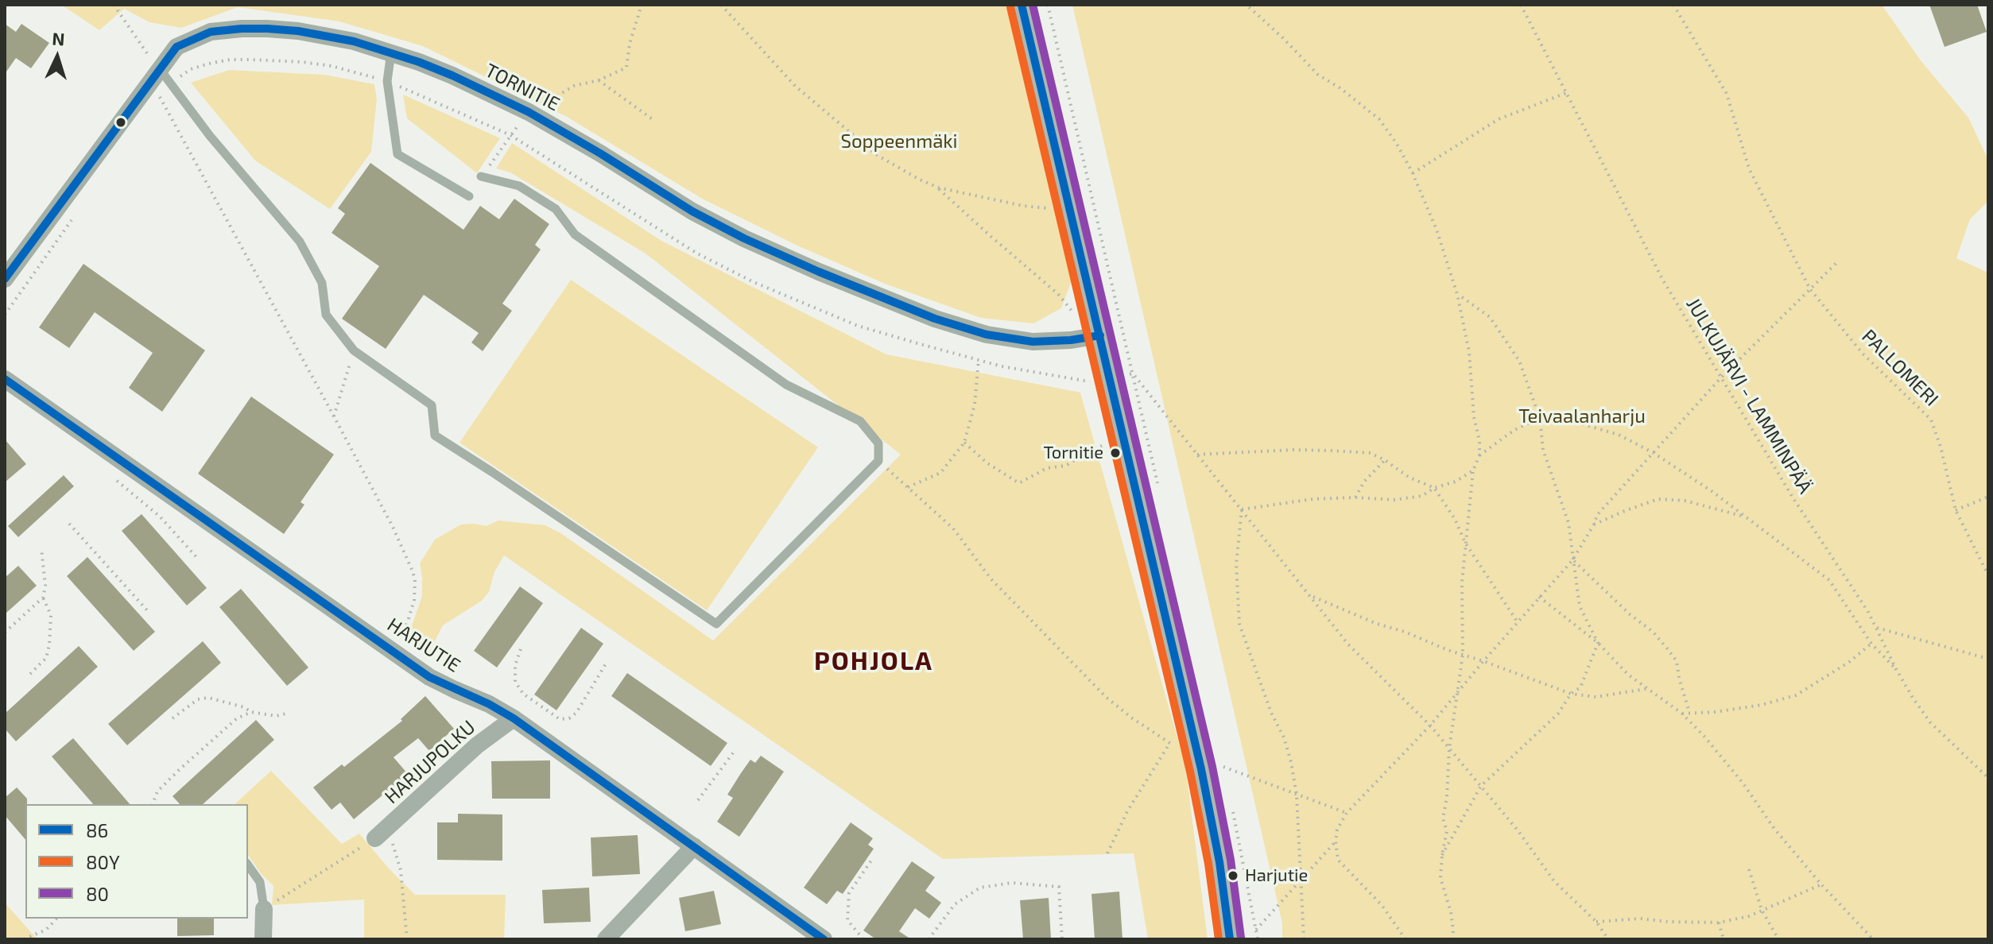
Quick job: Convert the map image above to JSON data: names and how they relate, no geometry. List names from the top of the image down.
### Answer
{
  "streets": {
    "street": ["TORNITIE", "HARJUTIE", "HARJUPOLKU"],
    "path": ["PALLOMERI", "JULKUJÄRVI - LAMMINPÄÄ"]
  },
  "crossings": [
    ["HARJUTIE", "HARJUPOLKU"]
  ],
  "districts": ["POHJOLA"],
  "parks": ["Soppeenmäki", "Teivaalanharju"],
  "places": ["Tornitie", "Harjutie"],
  "lines": ["transit line 86", "transit line 80", "transit line 80Y"],
  "legend": ["86", "80Y", "80"],
  "north": "top"
}
